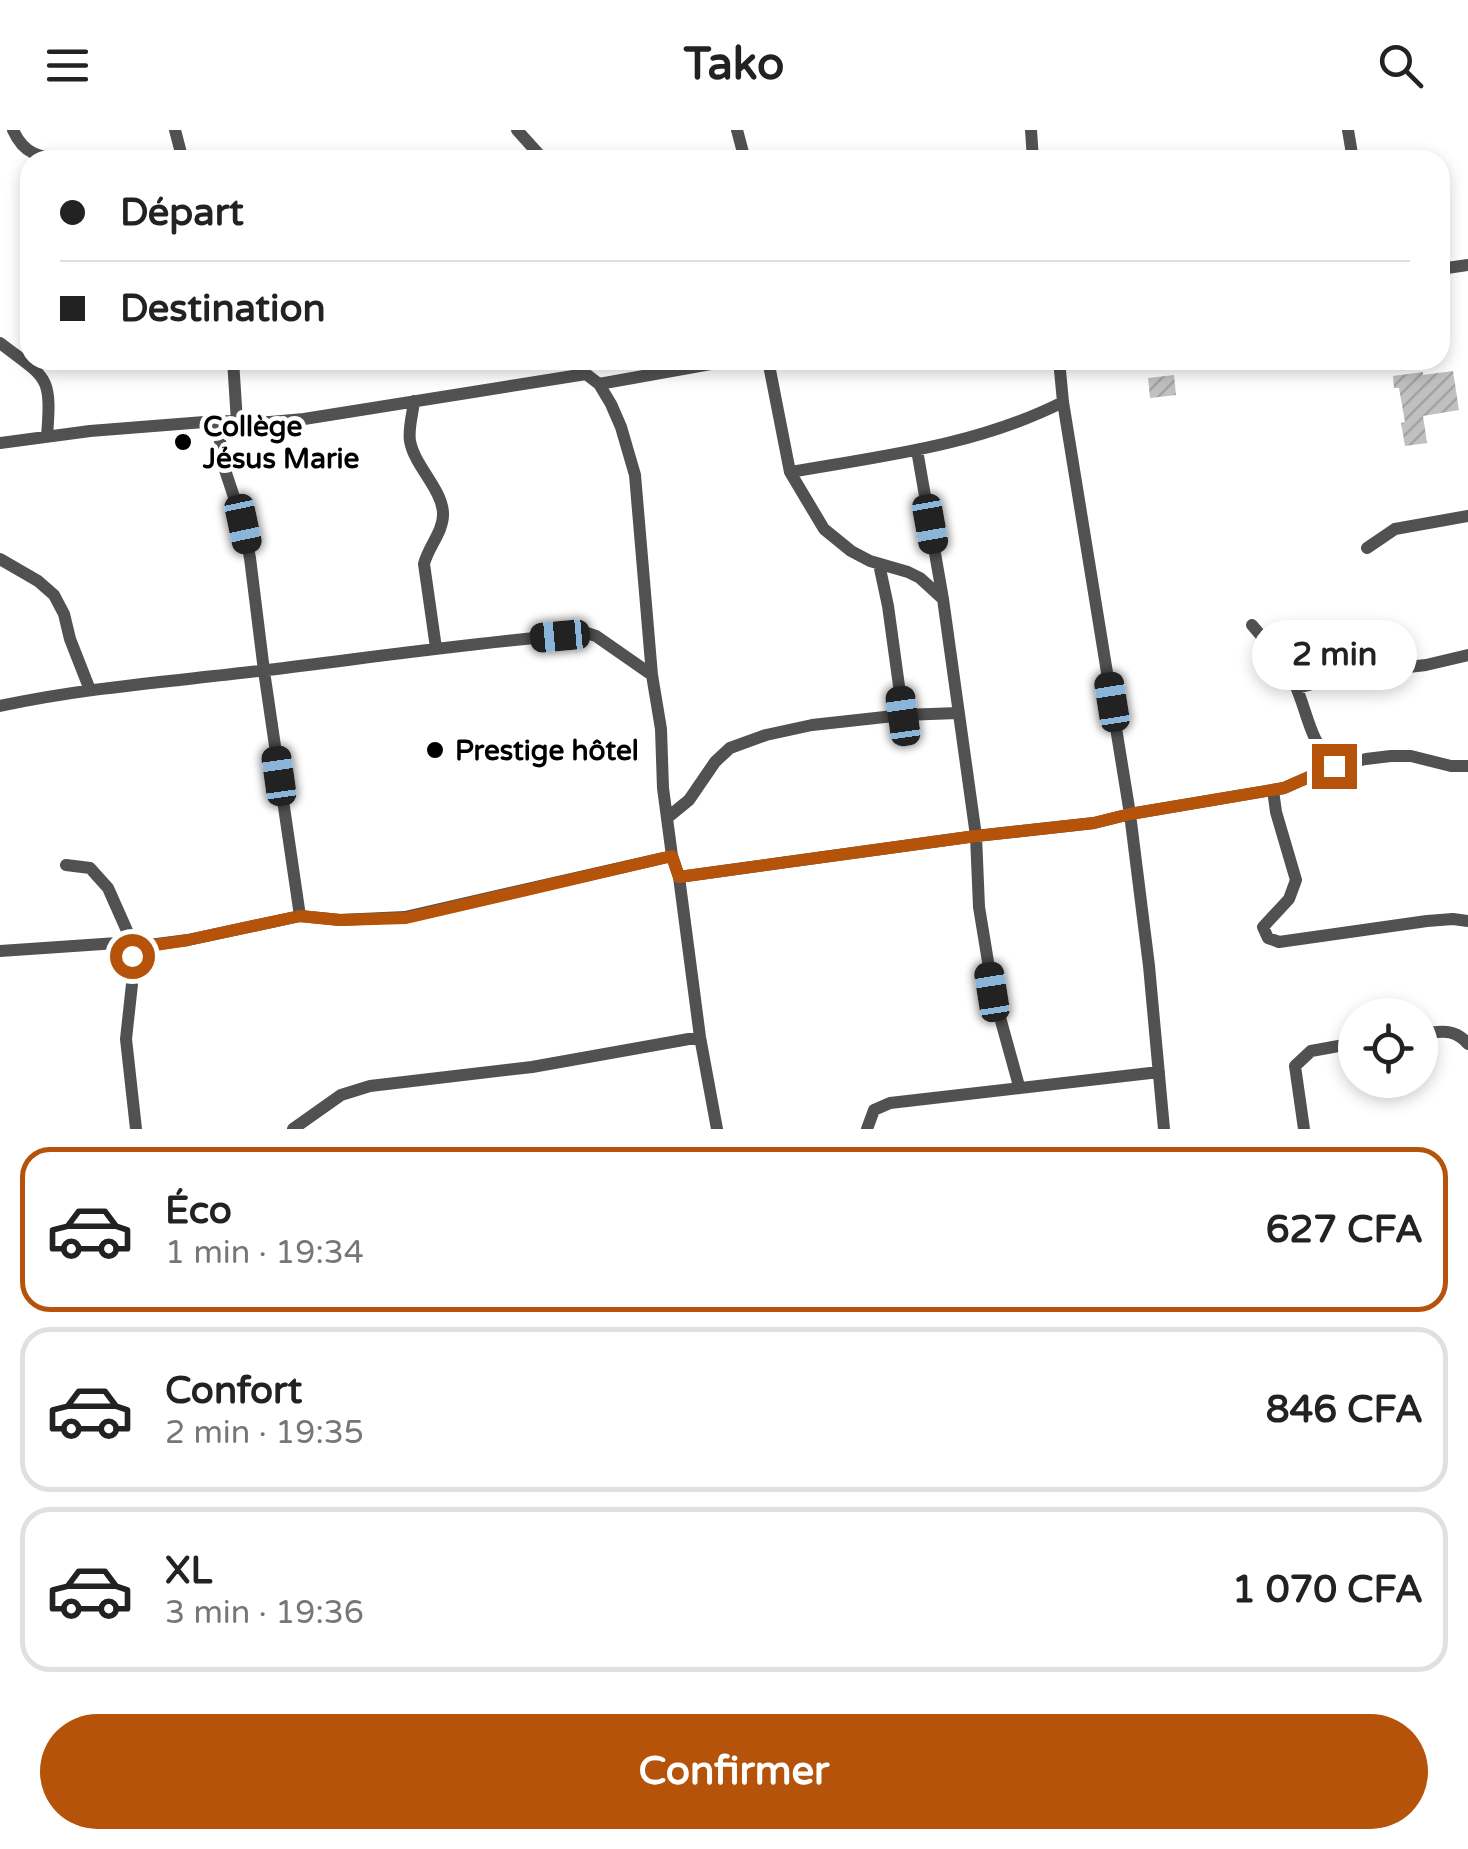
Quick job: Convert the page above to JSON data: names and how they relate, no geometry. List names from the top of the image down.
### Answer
{
  "places": ["Collège Jésus Marie", "Prestige hôtel"],
  "page": {
    "header": "Tako",
    "banner": ["Départ", "Destination"],
    "bubble": "2 min",
    "list": [
      {
        "name": "Éco",
        "note": "1 min · 19:34",
        "value": "627 CFA"
      },
      {
        "name": "Confort",
        "note": "2 min · 19:35",
        "value": "846 CFA"
      },
      {
        "name": "XL",
        "note": "3 min · 19:36",
        "value": "1 070 CFA"
      }
    ],
    "buttons": "Confirmer"
  }
}
